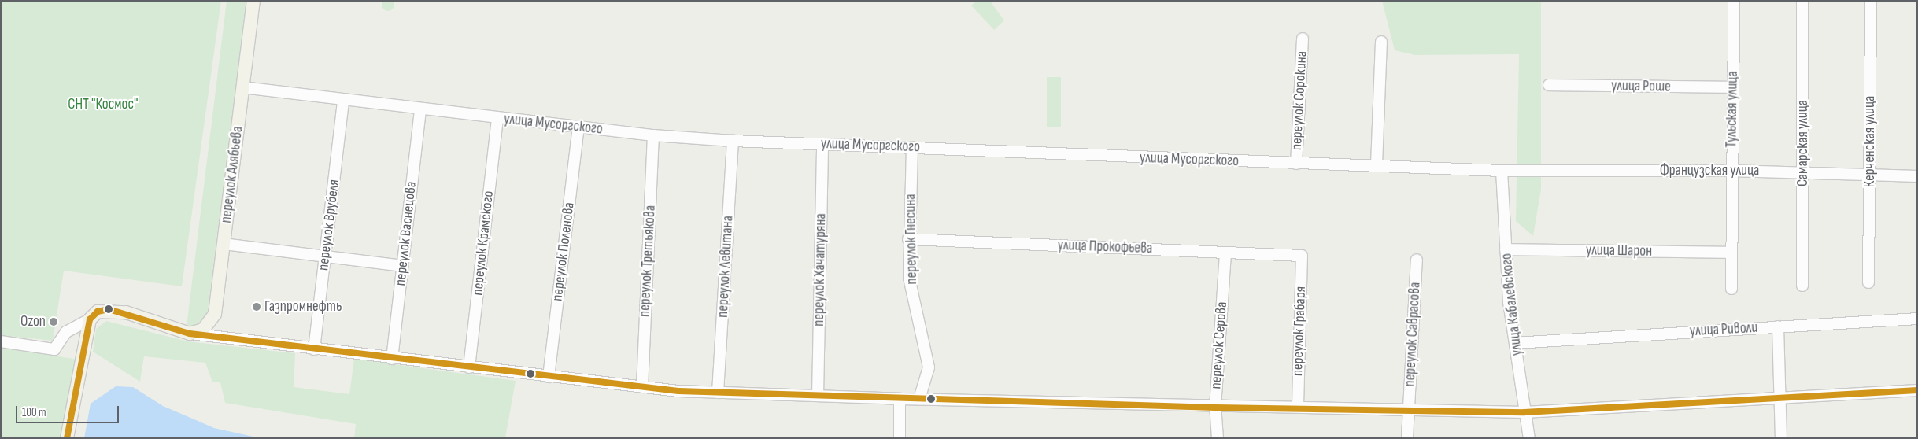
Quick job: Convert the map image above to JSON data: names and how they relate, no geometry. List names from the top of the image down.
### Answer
{
  "streets": {
    "main road": ["переулок Алябьева"],
    "street": [
      "улица Роше",
      "переулок Сорокина",
      "Тульская улица",
      "улица Мусоргского",
      "Керченская улица",
      "Самарская улица",
      "Французская улица",
      "переулок Врубеля",
      "переулок Васнецова",
      "переулок Гнесина",
      "переулок Крамского",
      "улица Прокофьева",
      "улица Шарон",
      "переулок Поленова",
      "переулок Третьякова",
      "переулок Левитана",
      "переулок Хачатуряна",
      "улица Кабалевского",
      "улица Риволи",
      "переулок Грабаря",
      "переулок Саврасова",
      "переулок Серова"
    ]
  },
  "crossings": [
    ["улица Роше", "Тульская улица"],
    ["переулок Сорокина", "улица Мусоргского"],
    ["Тульская улица", "Французская улица"],
    ["Тульская улица", "улица Шарон"],
    ["улица Мусоргского", "Французская улица"],
    ["улица Мусоргского", "переулок Алябьева"],
    ["улица Мусоргского", "переулок Врубеля"],
    ["улица Мусоргского", "переулок Васнецова"],
    ["улица Мусоргского", "переулок Гнесина"],
    ["улица Мусоргского", "переулок Крамского"],
    ["улица Мусоргского", "переулок Поленова"],
    ["улица Мусоргского", "переулок Третьякова"],
    ["улица Мусоргского", "переулок Левитана"],
    ["улица Мусоргского", "переулок Хачатуряна"],
    ["улица Мусоргского", "улица Кабалевского"],
    ["Керченская улица", "Французская улица"],
    ["Самарская улица", "Французская улица"],
    ["Французская улица", "улица Кабалевского"],
    ["переулок Гнесина", "улица Прокофьева"],
    ["улица Прокофьева", "переулок Грабаря"],
    ["улица Прокофьева", "переулок Серова"],
    ["улица Шарон", "улица Кабалевского"],
    ["улица Кабалевского", "улица Риволи"]
  ],
  "parks": ["СНТ \"Космос\""],
  "places": ["Газпромнефть", "Ozon"],
  "scale_bar": "100 m"
}
